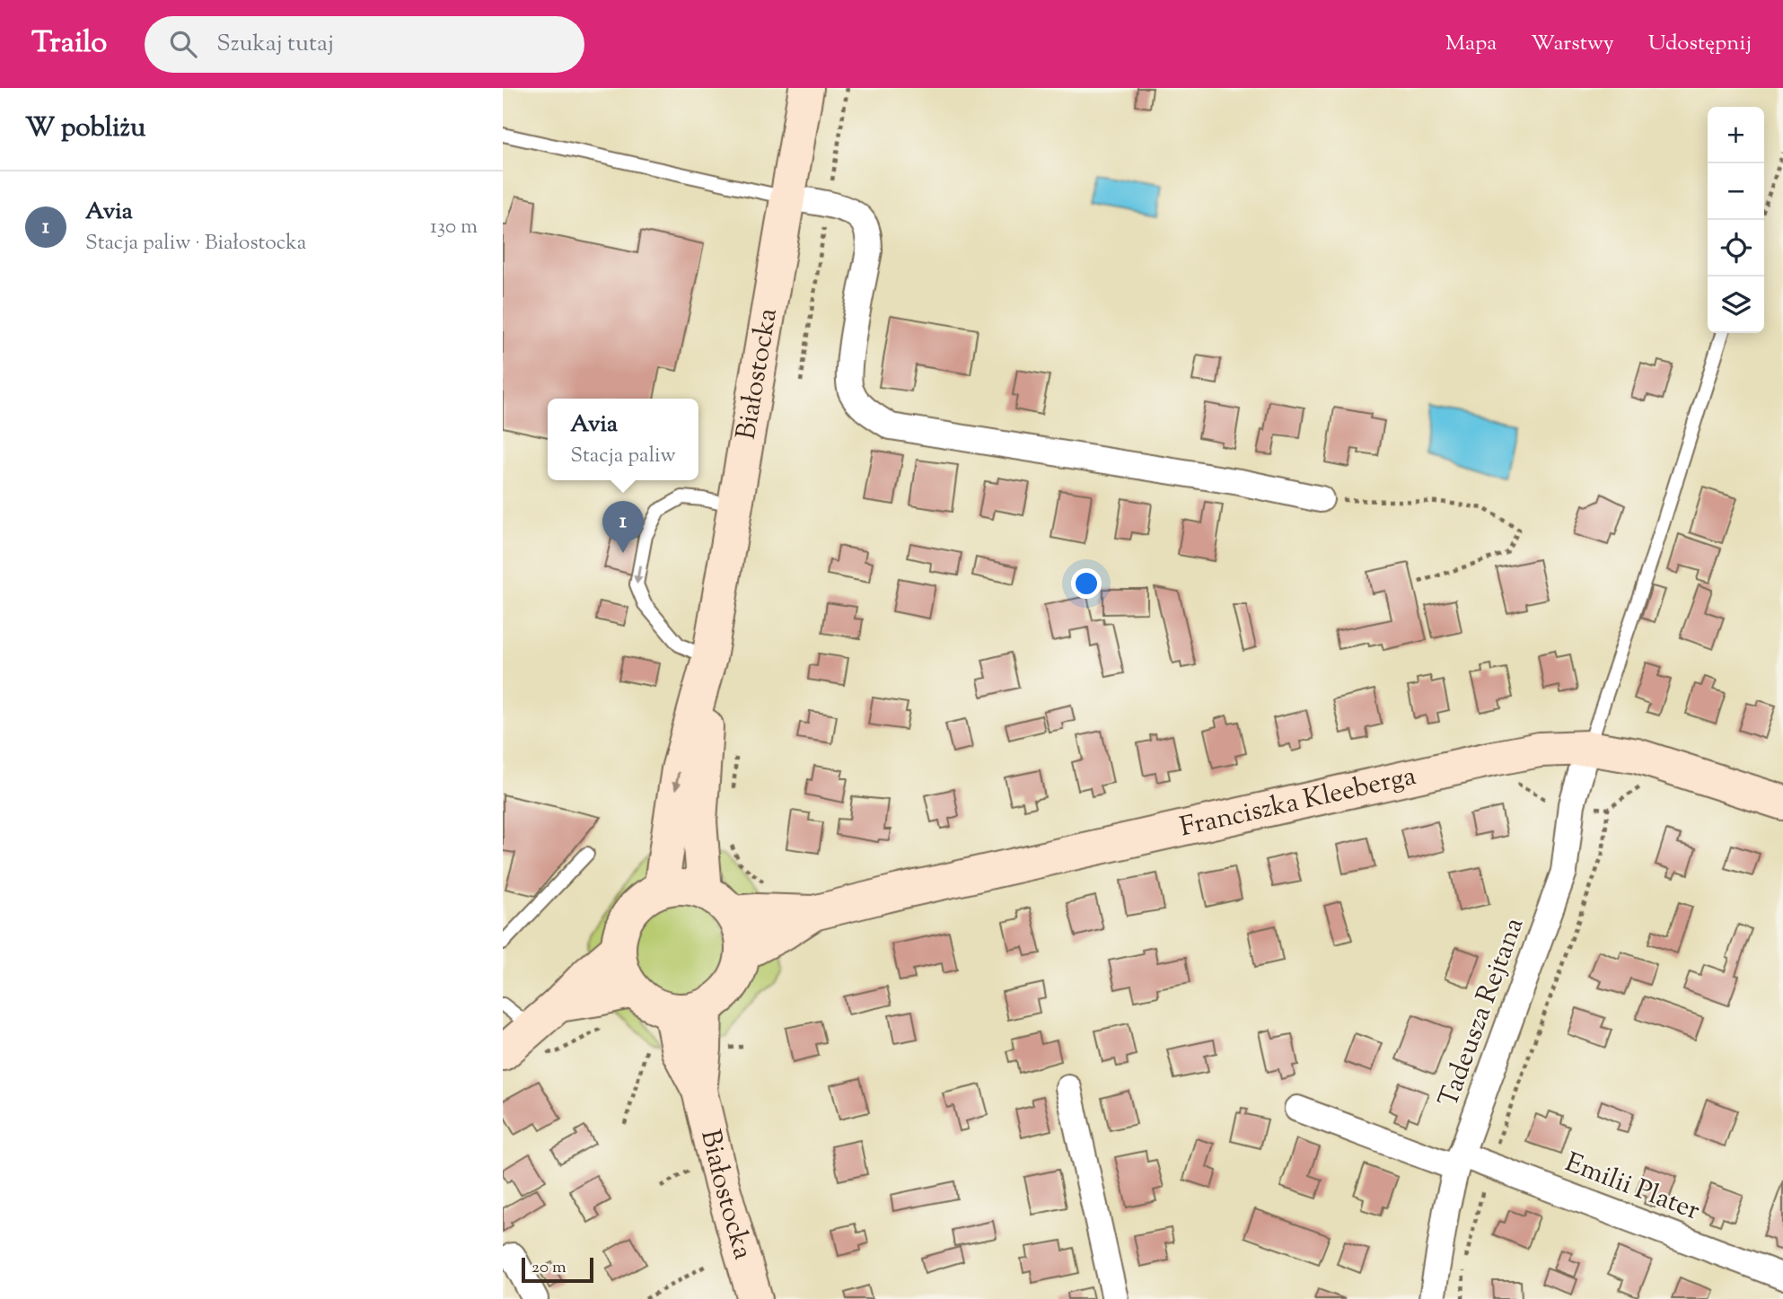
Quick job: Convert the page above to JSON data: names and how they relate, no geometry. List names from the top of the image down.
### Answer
{
  "streets": {
    "main road": ["Białostocka", "Franciszka Kleeberga"],
    "street": ["Tadeusza Rejtana", "Emilii Plater"]
  },
  "crossings": [
    ["Białostocka", "Franciszka Kleeberga"],
    ["Franciszka Kleeberga", "Tadeusza Rejtana"],
    ["Tadeusza Rejtana", "Emilii Plater"]
  ],
  "scale_bar": "20 m",
  "page": {
    "header": "Trailo",
    "search": "Szukaj tutaj",
    "nav": ["Mapa", "Warstwy", "Udostępnij"],
    "heading": "W pobliżu",
    "map_buttons": ["+", "−"],
    "list": [
      {
        "mark": "1",
        "name": "Avia",
        "note": "Stacja paliw · Białostocka",
        "value": "130 m"
      }
    ],
    "popup": ["Avia", "Stacja paliw"],
    "pins": "1",
    "scale": "20 m"
  }
}
